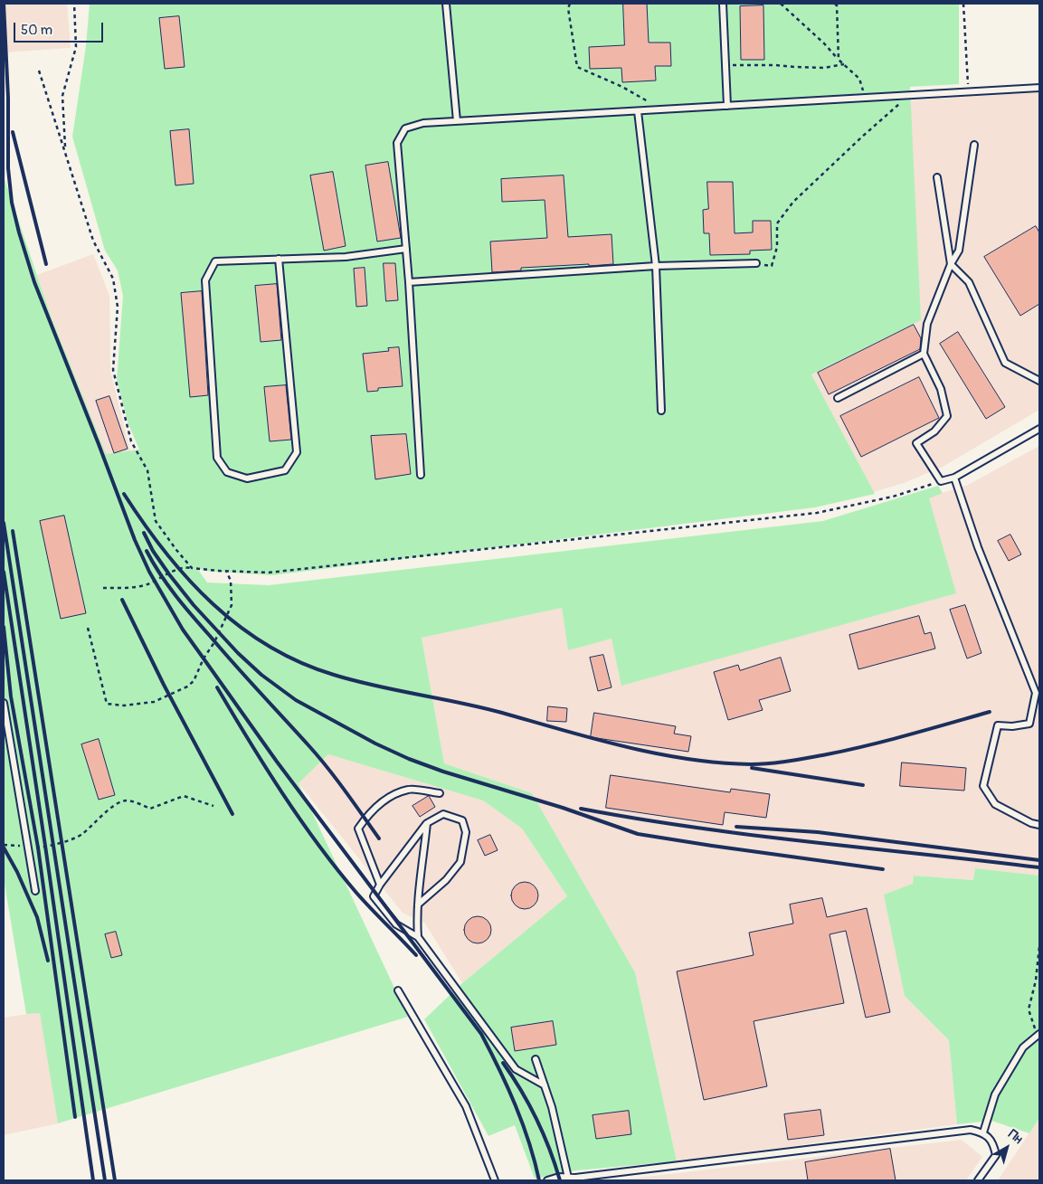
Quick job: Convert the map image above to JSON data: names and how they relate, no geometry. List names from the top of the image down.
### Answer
{
  "scale_bar": "50 m",
  "north": "top right"
}
